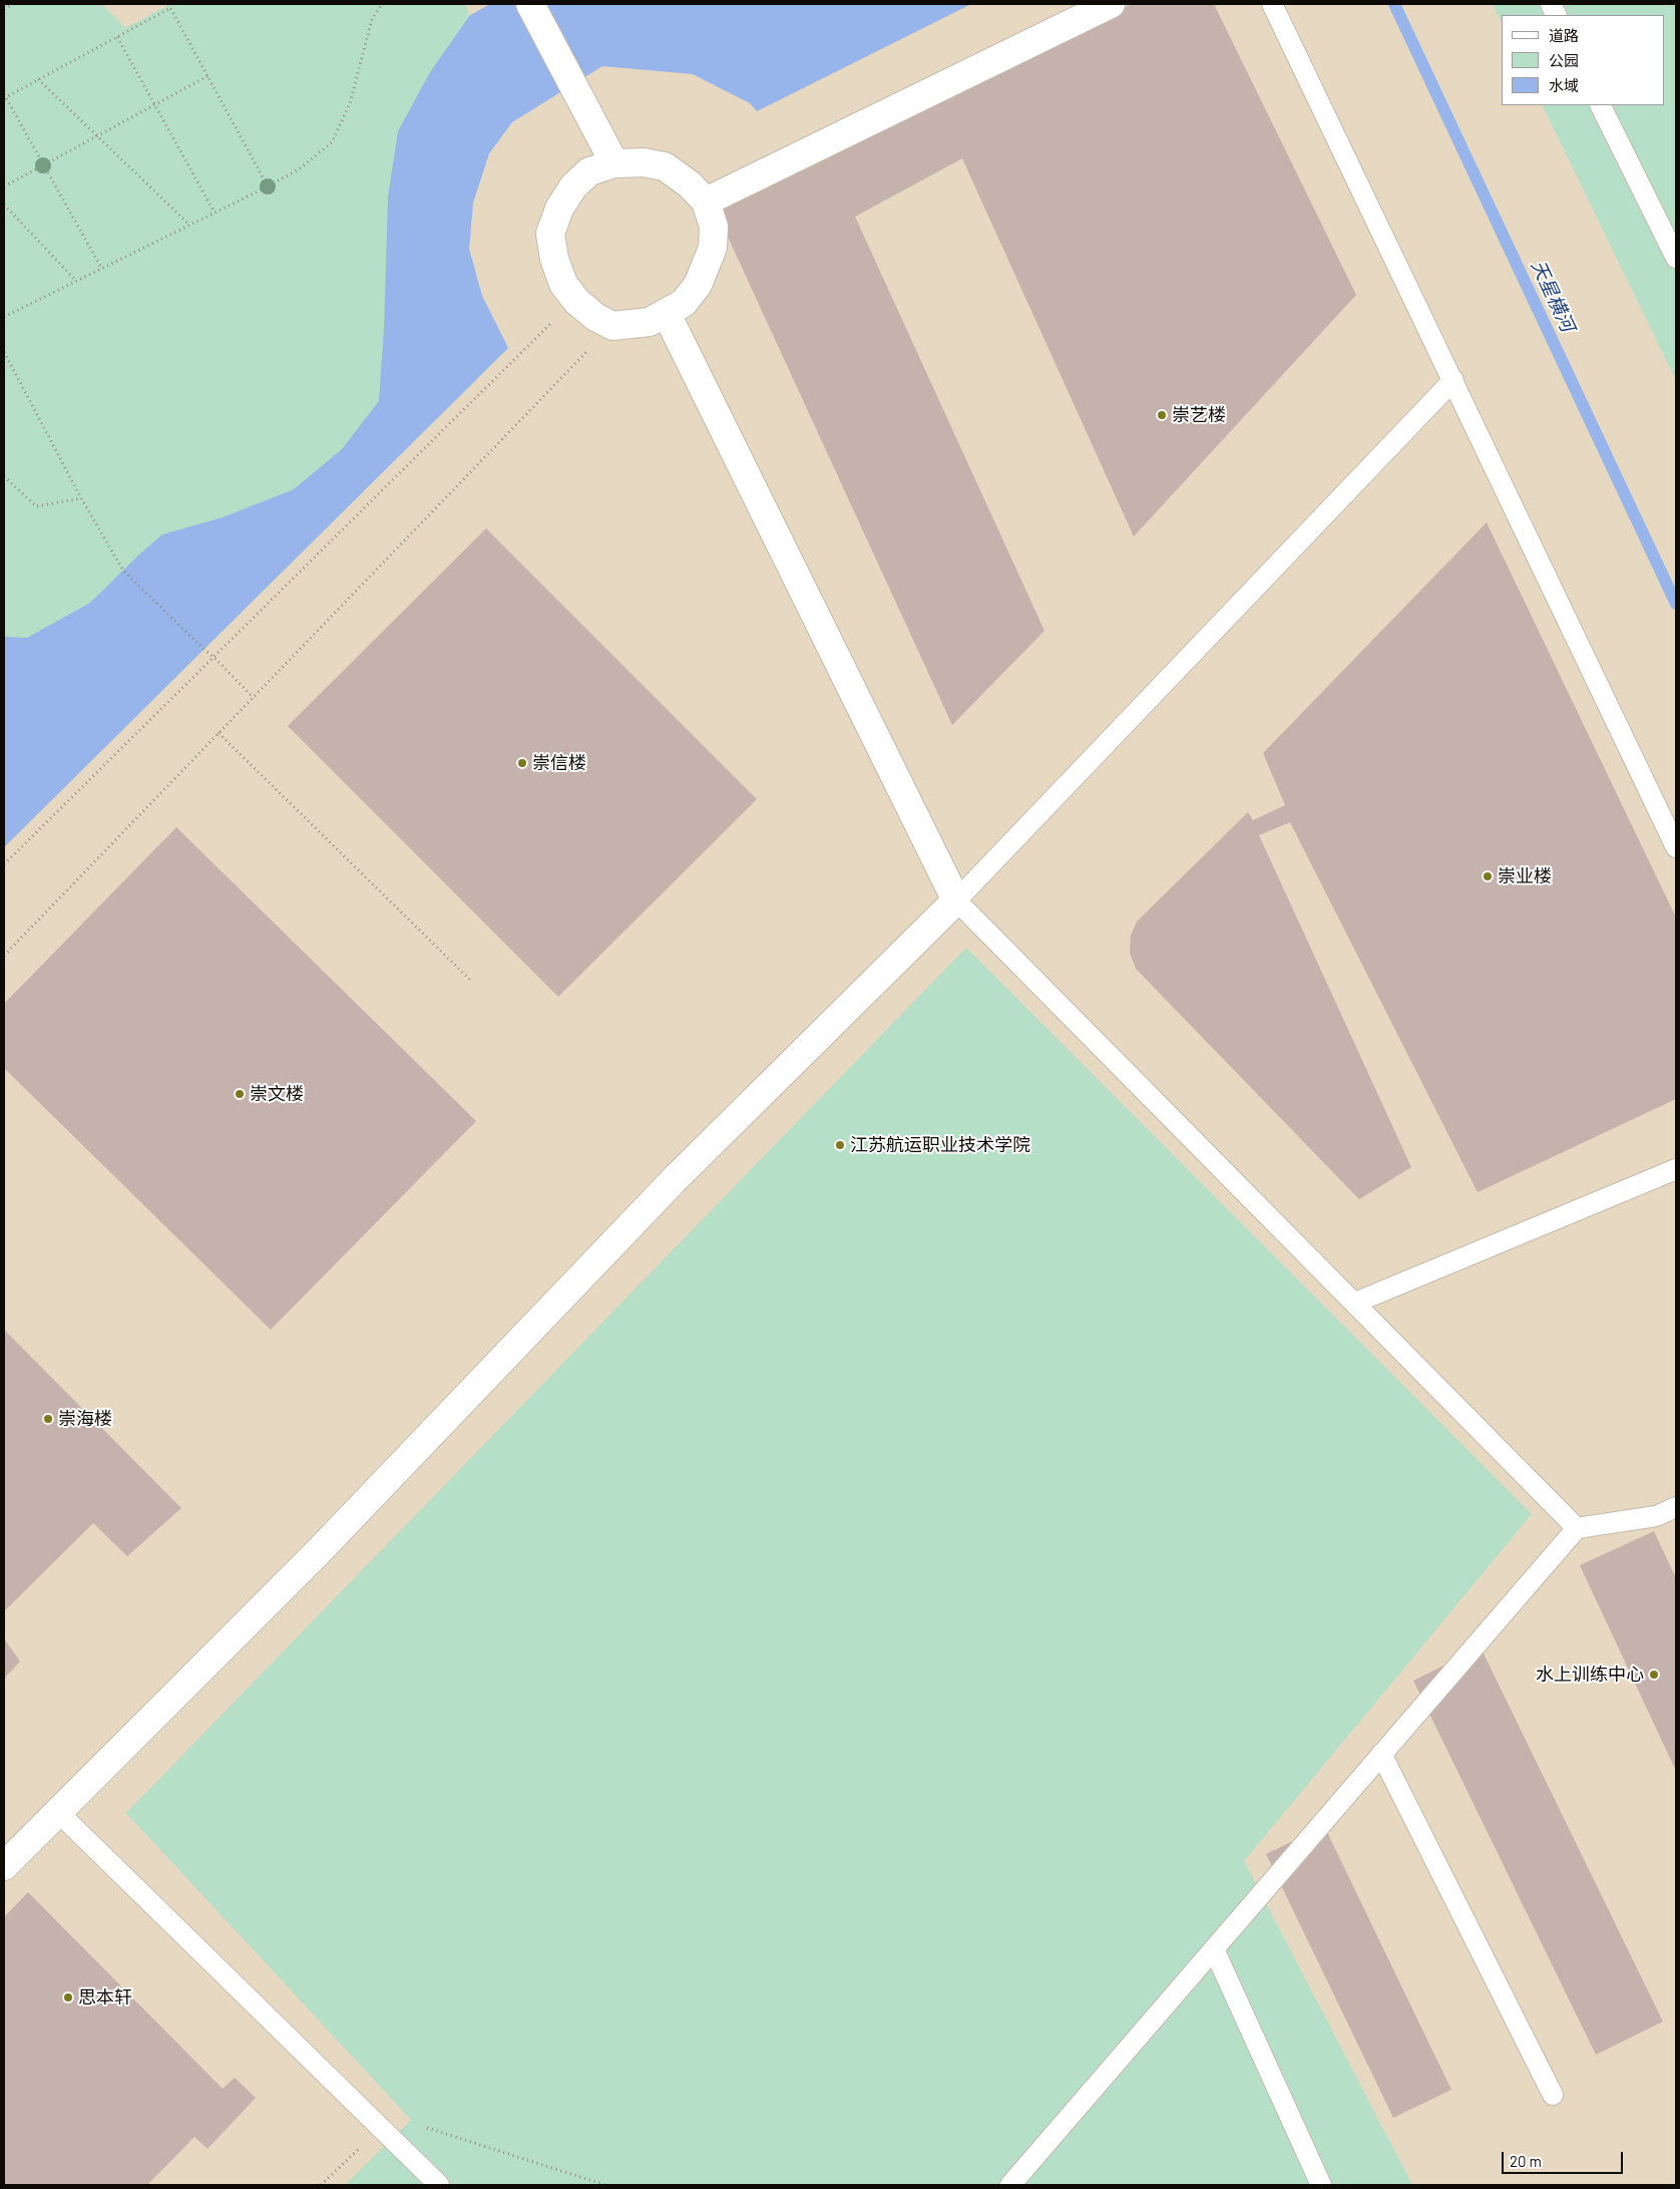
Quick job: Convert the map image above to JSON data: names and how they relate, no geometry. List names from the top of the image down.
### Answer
{
  "water": ["天星横河"],
  "places": [
    "崇艺楼",
    "崇信楼",
    "崇业楼",
    "崇文楼",
    "江苏航运职业技术学院",
    "崇海楼",
    "水上训练中心",
    "思本轩"
  ],
  "legend": ["道路", "公园", "水域"],
  "scale_bar": "20 m"
}
